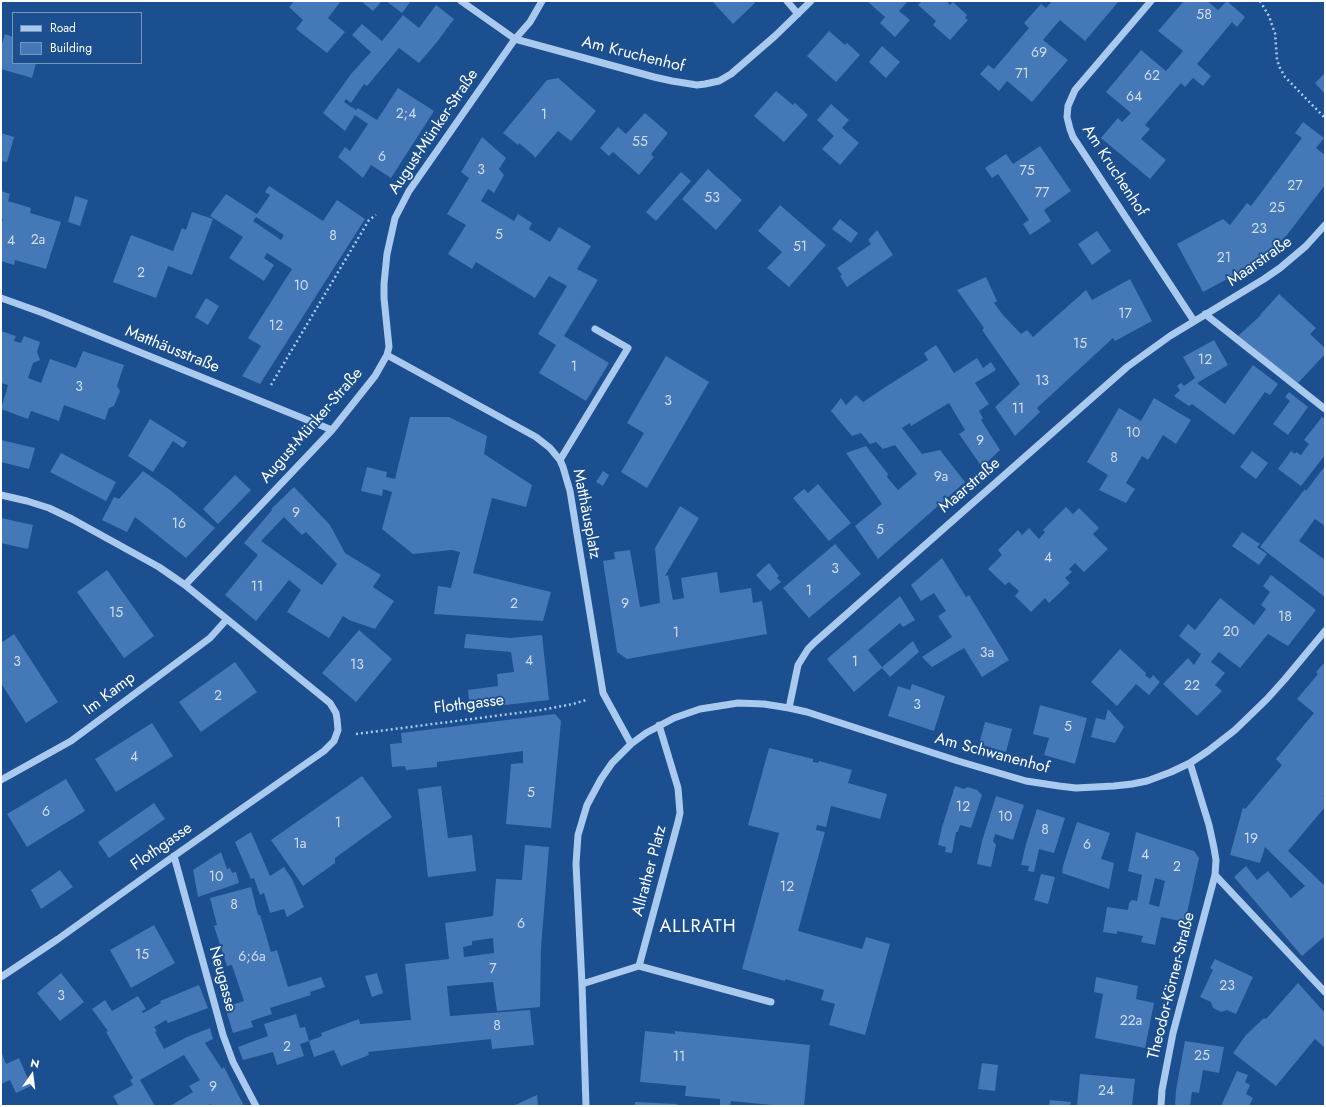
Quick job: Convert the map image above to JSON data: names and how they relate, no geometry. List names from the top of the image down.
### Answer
{
  "streets": {
    "street": [
      "Am Kruchenhof",
      "August-Münker-Straße",
      "Maarstraße",
      "Matthäusstraße",
      "Matthäusplatz",
      "Im Kamp",
      "Flothgasse",
      "Am Schwanenhof",
      "Allrather Platz",
      "Neugasse",
      "Theodor-Körner-Straße"
    ]
  },
  "crossings": [
    ["Am Kruchenhof", "August-Münker-Straße"],
    ["Am Kruchenhof", "Maarstraße"],
    ["August-Münker-Straße", "Matthäusstraße"],
    ["August-Münker-Straße", "Matthäusplatz"],
    ["Maarstraße", "Am Schwanenhof"],
    ["Matthäusplatz", "Flothgasse"],
    ["Flothgasse", "Neugasse"],
    ["Am Schwanenhof", "Theodor-Körner-Straße"]
  ],
  "districts": ["ALLRATH"],
  "house_numbers": [
    "58",
    "69",
    "71",
    "62",
    "64",
    "2;4",
    "1",
    "55",
    "6",
    "3",
    "75",
    "27",
    "77",
    "53",
    "25",
    "23",
    "5",
    "8",
    "2a",
    "4",
    "51",
    "21",
    "2",
    "10",
    "17",
    "12",
    "15",
    "12",
    "1",
    "13",
    "3",
    "3",
    "11",
    "10",
    "9",
    "8",
    "9a",
    "9",
    "16",
    "5",
    "4",
    "3",
    "11",
    "1",
    "2",
    "9",
    "15",
    "18",
    "20",
    "1",
    "3a",
    "4",
    "3",
    "1",
    "13",
    "22",
    "2",
    "3",
    "5",
    "4",
    "5",
    "12",
    "6",
    "10",
    "1",
    "8",
    "19",
    "1a",
    "6",
    "4",
    "2",
    "10",
    "12",
    "8",
    "6",
    "15",
    "6;6a",
    "7",
    "23",
    "3",
    "22a",
    "8",
    "2",
    "25",
    "11",
    "9",
    "24"
  ],
  "legend": ["Road", "Building"],
  "north": "top"
}
